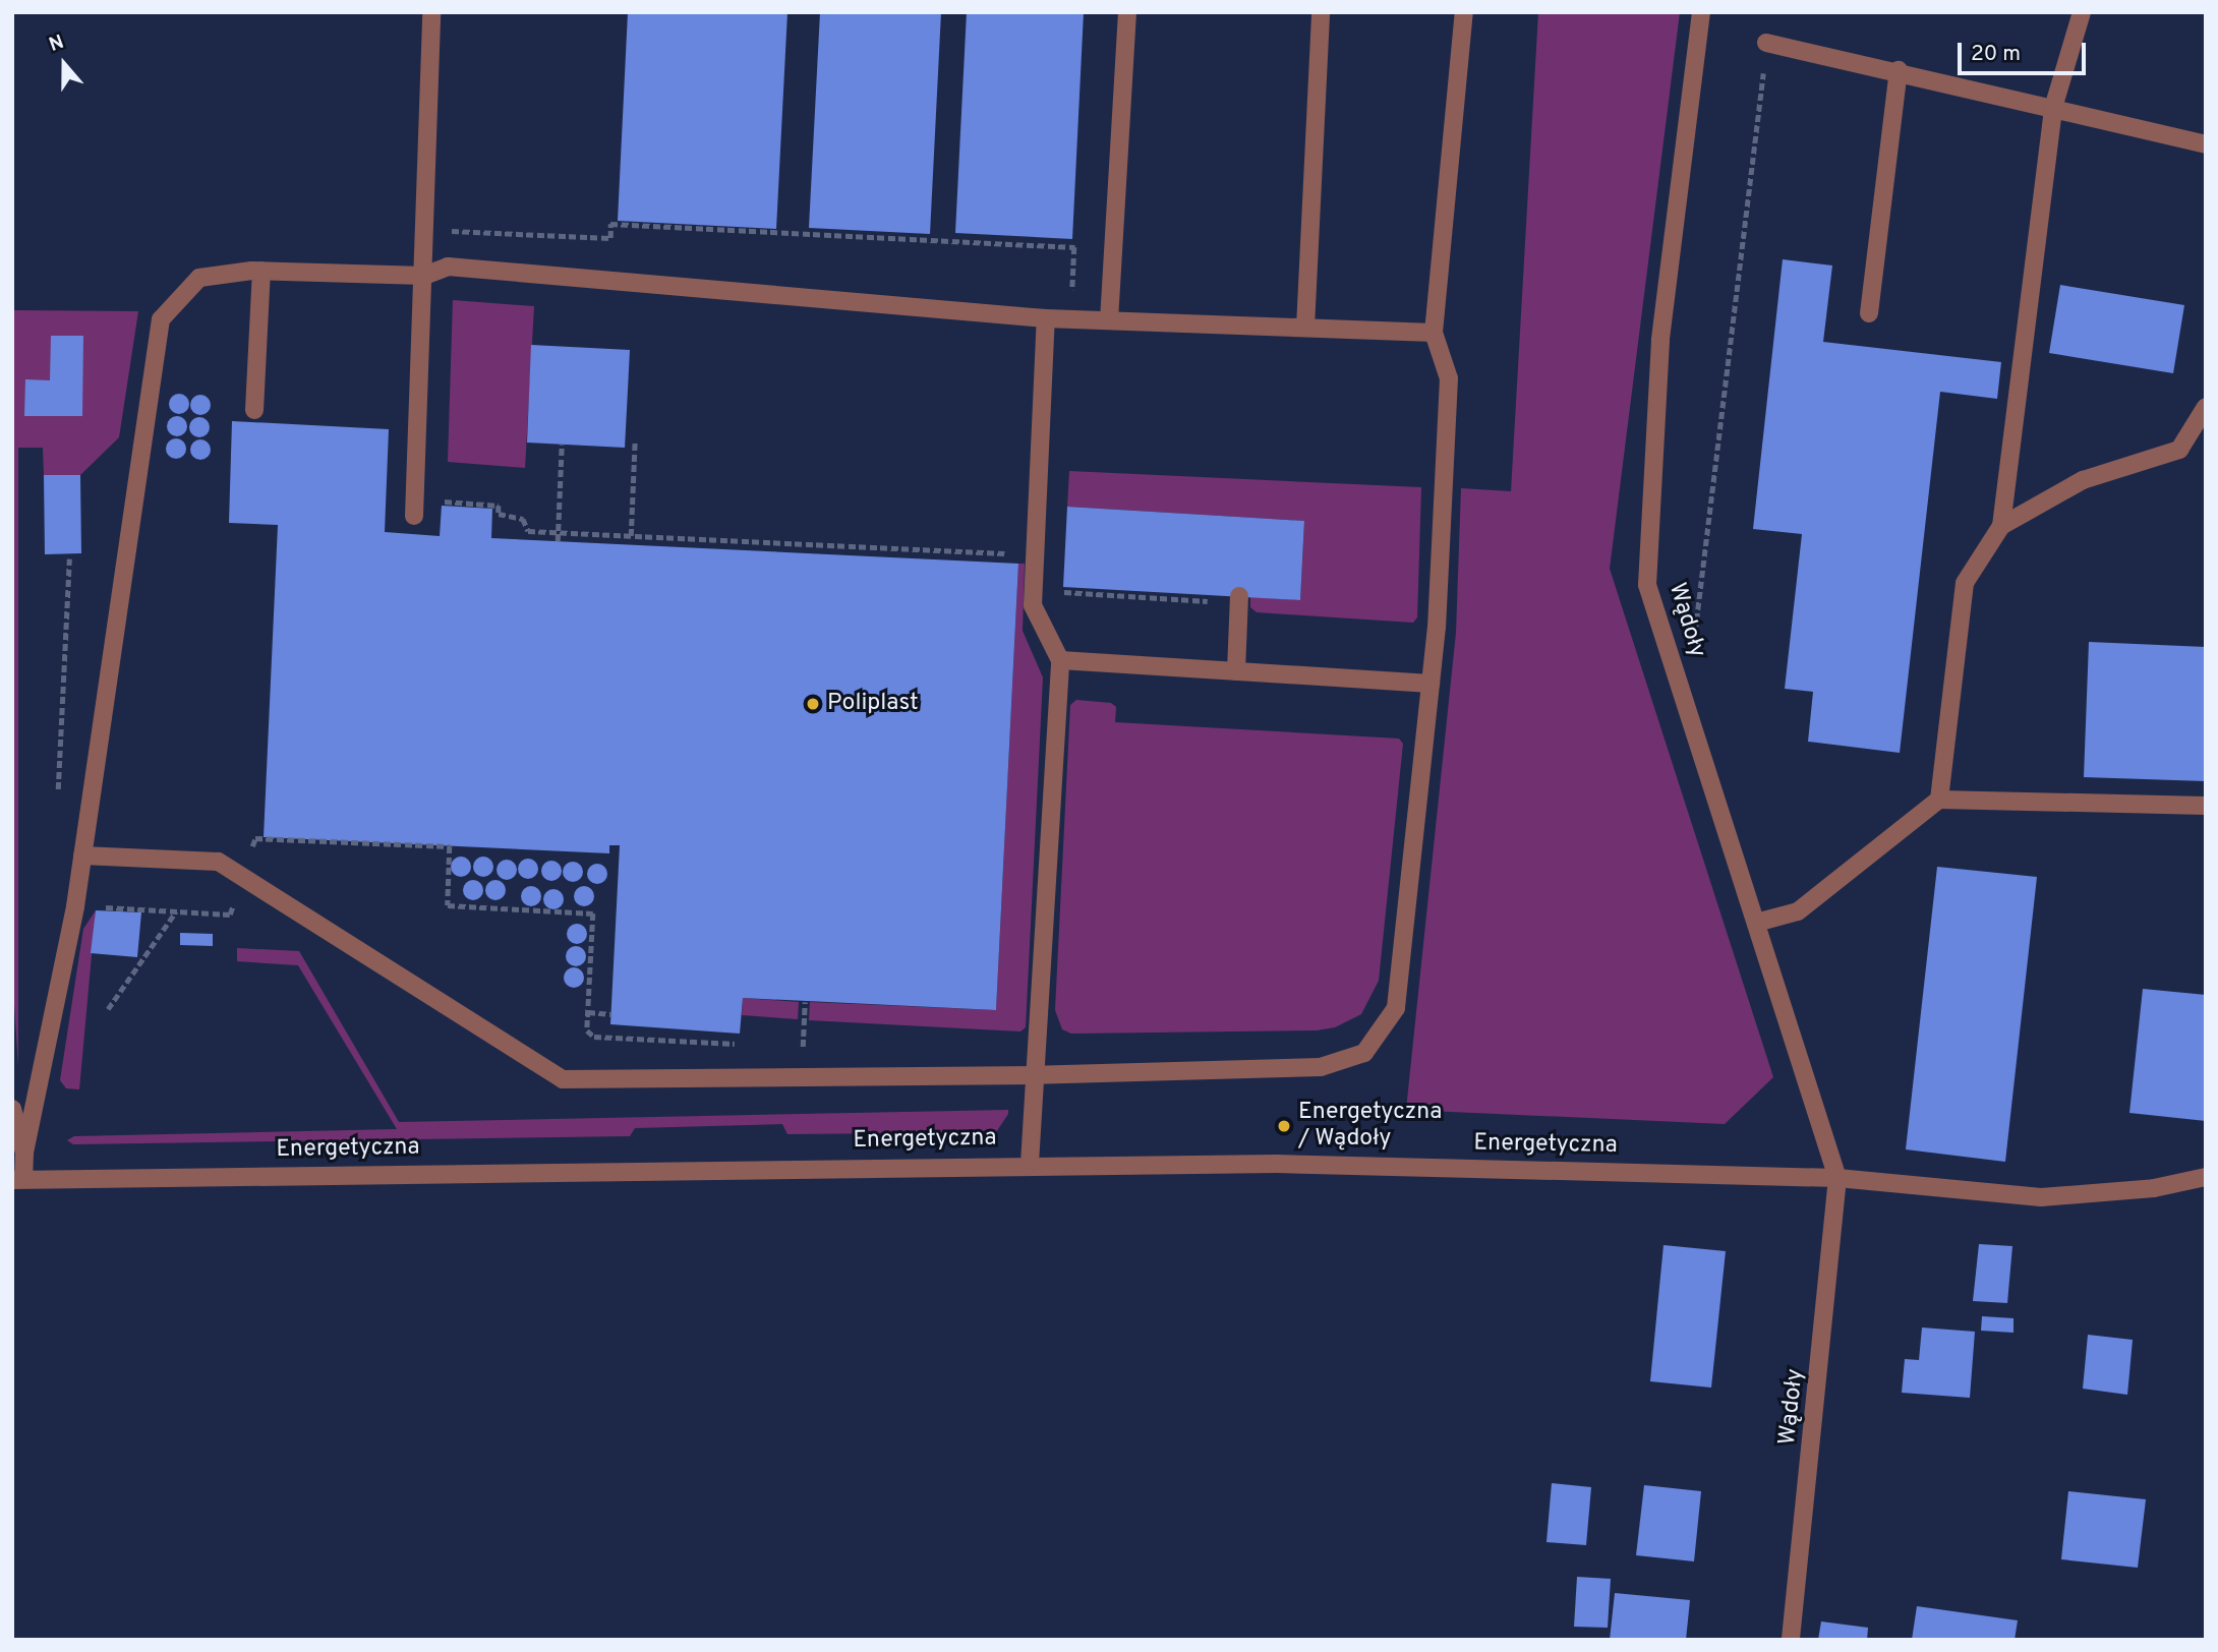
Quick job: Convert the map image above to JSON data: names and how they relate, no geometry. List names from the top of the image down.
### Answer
{
  "streets": {
    "street": ["Wądoły", "Energetyczna"]
  },
  "crossings": [
    ["Wądoły", "Energetyczna"]
  ],
  "places": ["Poliplast", "Energetyczna / Wądoły"],
  "scale_bar": "20 m",
  "north": "top"
}
